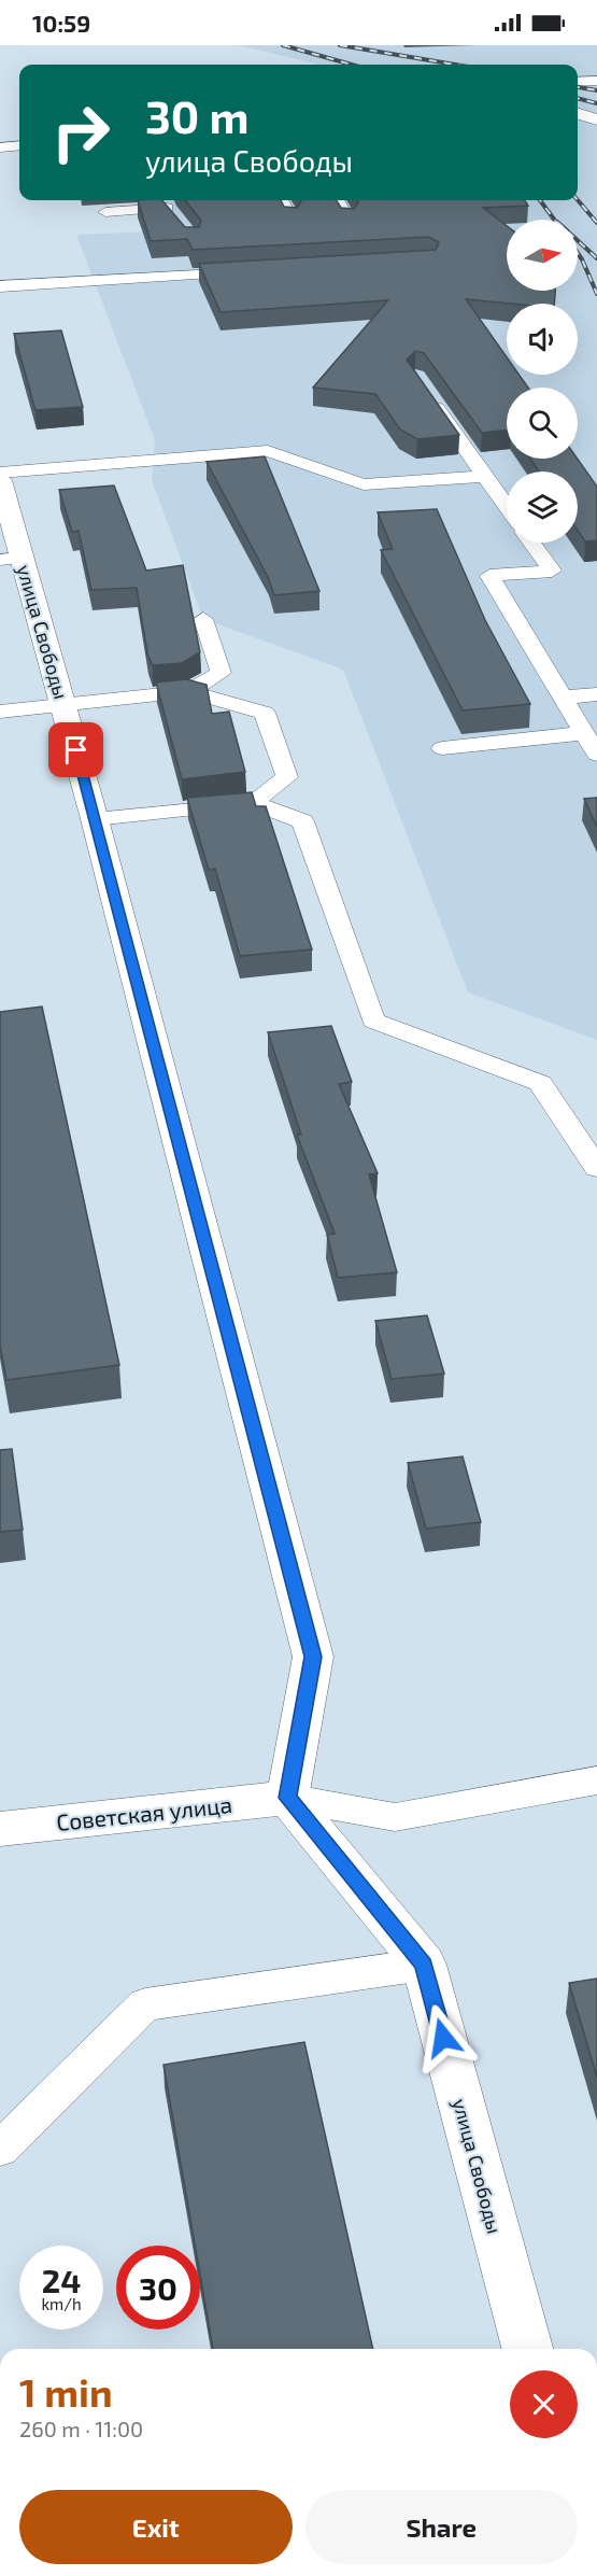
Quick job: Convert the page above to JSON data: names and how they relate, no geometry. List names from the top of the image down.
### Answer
{
  "streets": {
    "street": ["улица Свободы", "Советская улица"]
  },
  "crossings": [
    ["улица Свободы", "Советская улица"]
  ],
  "north": "right",
  "page": {
    "status": "10:59",
    "turn": ["30 m", "улица Свободы"],
    "speed": "24 km/h",
    "limit": "30",
    "heading": ["1 min", "260 m · 11:00"],
    "buttons": ["Exit", "Share"]
  }
}
